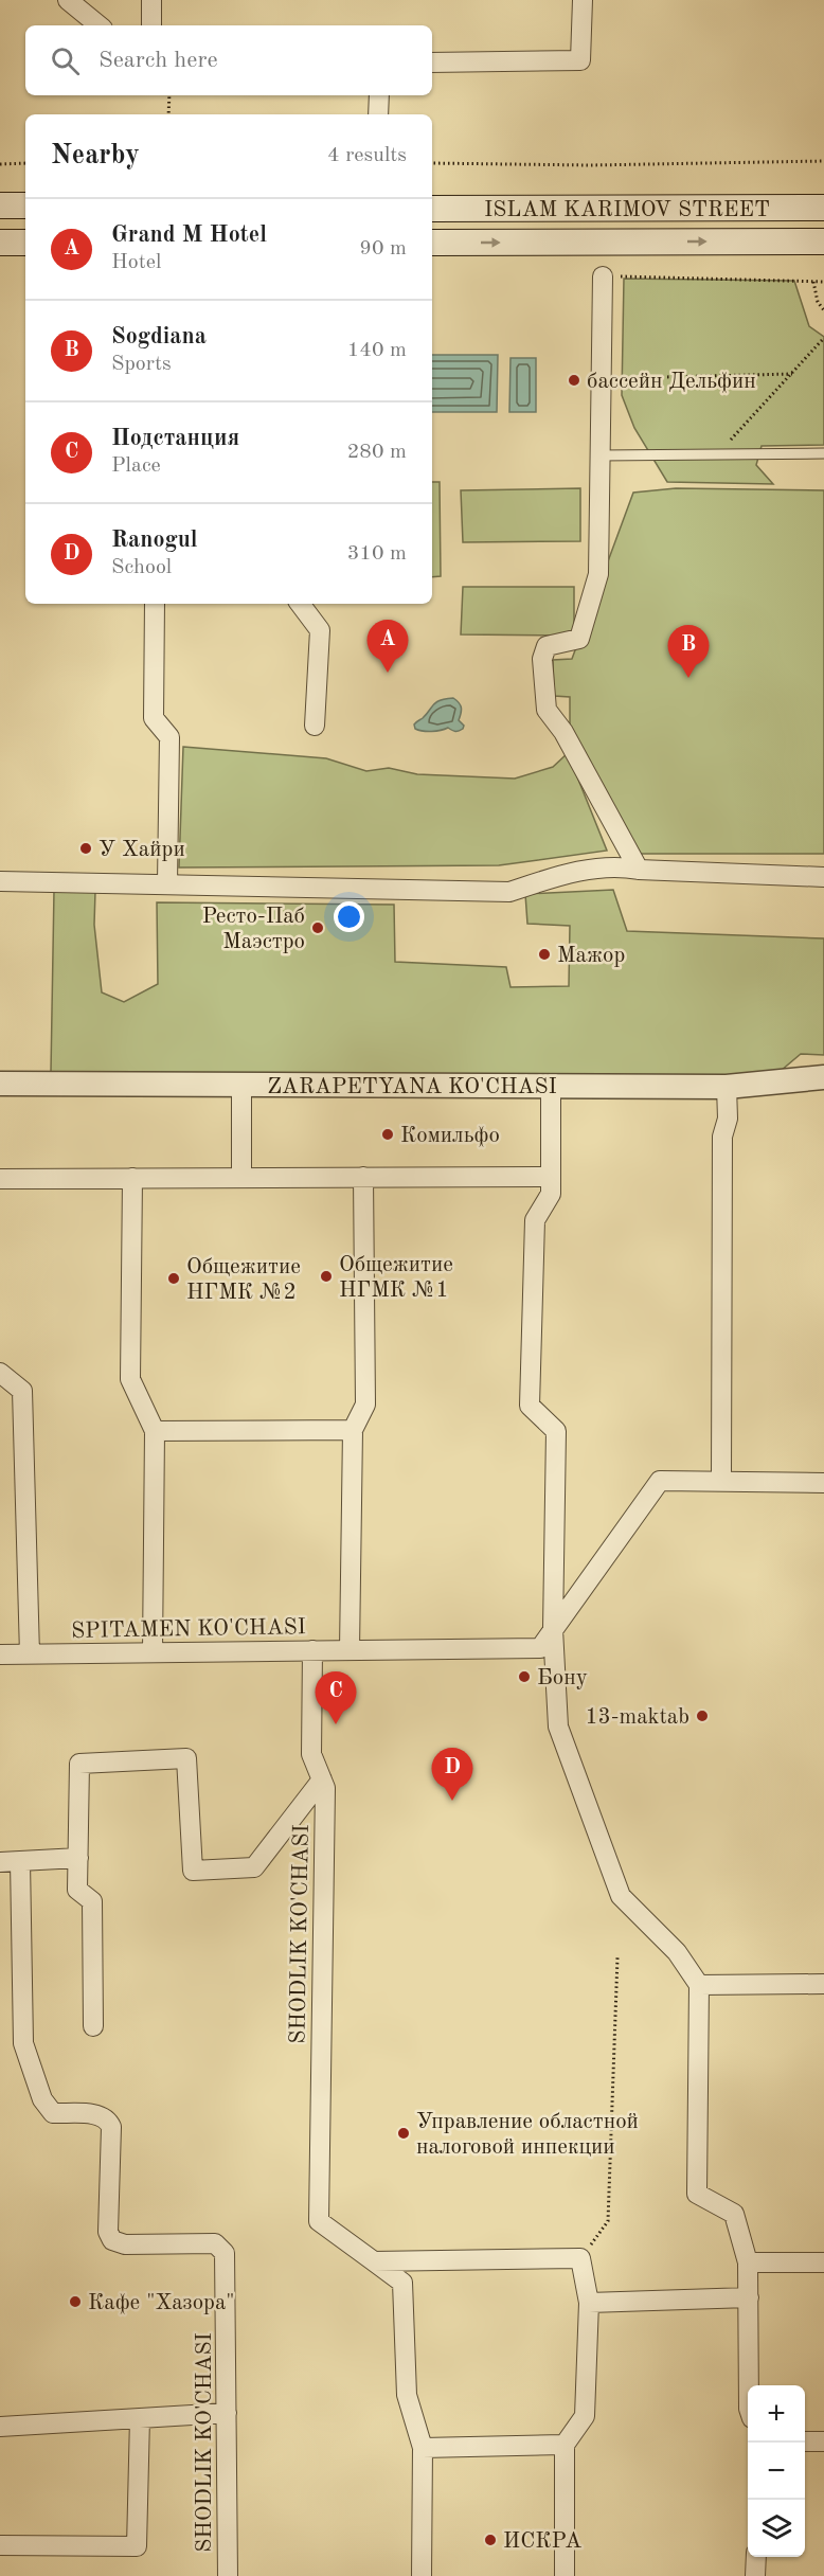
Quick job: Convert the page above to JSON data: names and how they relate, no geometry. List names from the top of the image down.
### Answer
{
  "streets": {
    "main road": ["ISLAM KARIMOV STREET"],
    "street": ["ZARAPETYANA KO'CHASI", "SPITAMEN KO'CHASI", "SHODLIK KO'CHASI"]
  },
  "crossings": [
    ["SPITAMEN KO'CHASI", "SHODLIK KO'CHASI"]
  ],
  "places": [
    "бассейн Дельфин",
    "У Хайри",
    "Ресто-Паб Маэстро",
    "Мажор",
    "Комильфо",
    "Общежитие НГМК №1",
    "Общежитие НГМК №2",
    "Бону",
    "13-maktab",
    "Управление областной налоговой инпекции",
    "Кафе \"Хазора\"",
    "ИСКРА"
  ],
  "page": {
    "search": "Search here",
    "heading": ["Nearby", "4 results"],
    "list": [
      {
        "mark": "A",
        "name": "Grand M Hotel",
        "note": "Hotel",
        "value": "90 m"
      },
      {
        "mark": "B",
        "name": "Sogdiana",
        "note": "Sports",
        "value": "140 m"
      },
      {
        "mark": "C",
        "name": "Подстанция",
        "note": "Place",
        "value": "280 m"
      },
      {
        "mark": "D",
        "name": "Ranogul",
        "note": "School",
        "value": "310 m"
      }
    ],
    "pins": [
      "A",
      "B",
      "C",
      "D"
    ],
    "map_buttons": ["+", "−"]
  }
}
